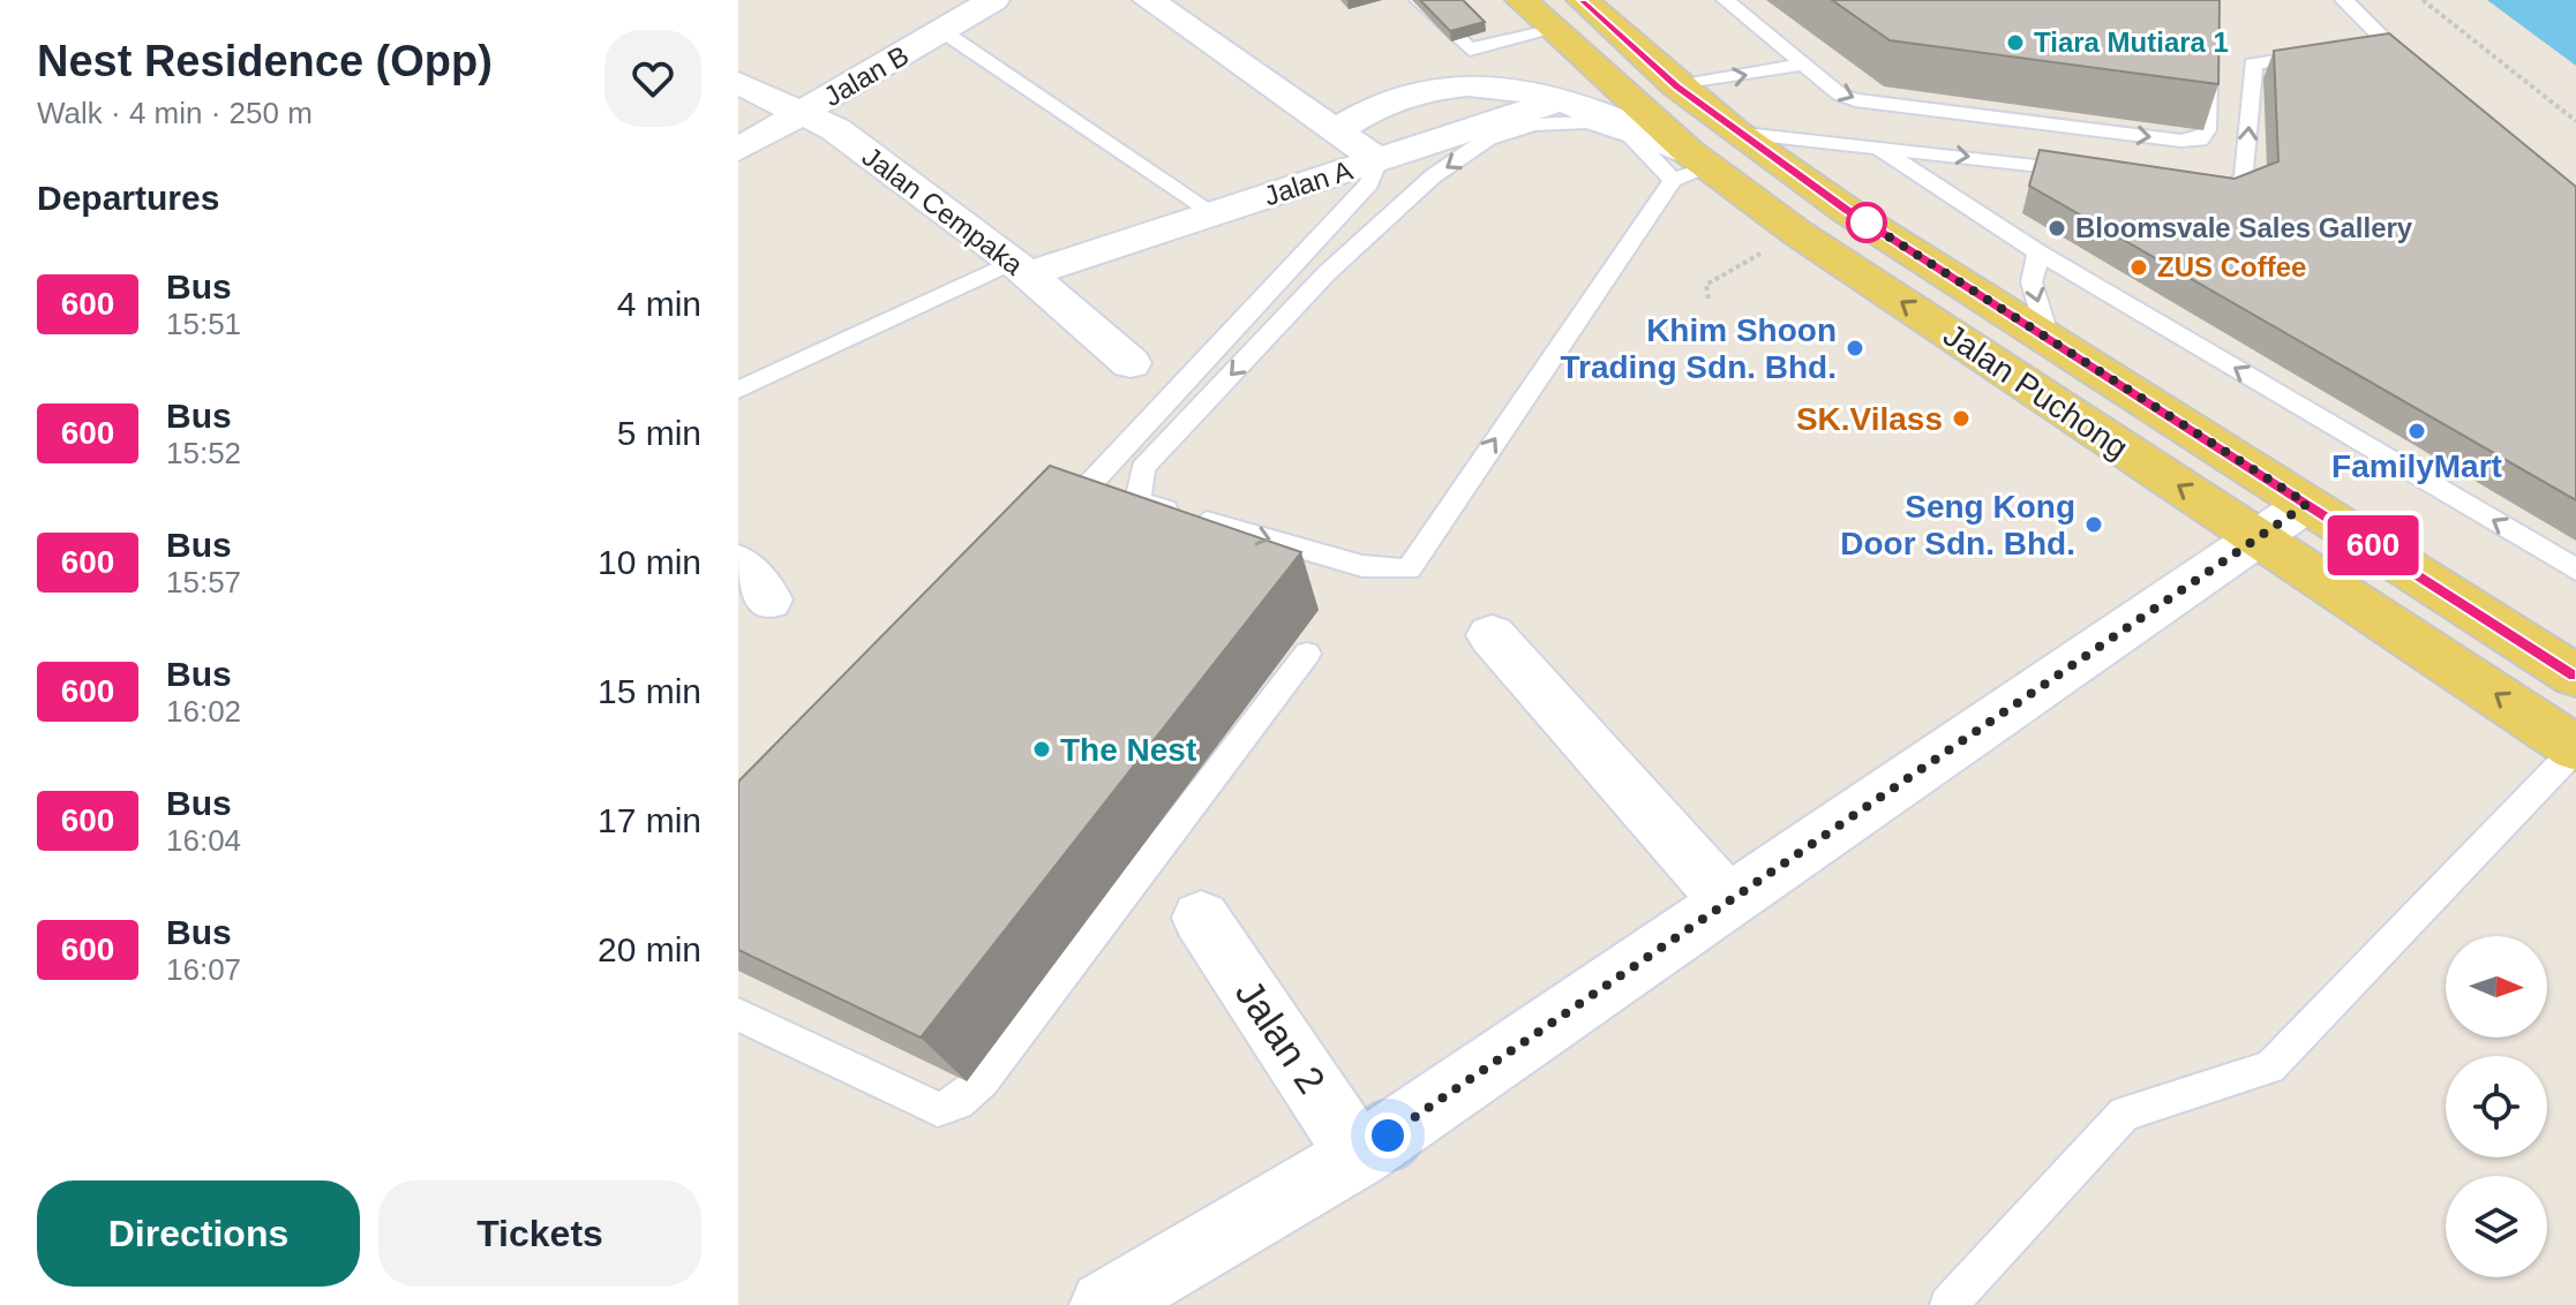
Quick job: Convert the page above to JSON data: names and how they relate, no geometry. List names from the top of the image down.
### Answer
{
  "streets": {
    "main road": ["Jalan Puchong"],
    "street": [
      "Jalan B",
      "Jalan A",
      "Jalan Cempaka",
      "Jalan 2"
    ]
  },
  "crossings": [
    ["Jalan B", "Jalan Cempaka"],
    ["Jalan A", "Jalan Cempaka"]
  ],
  "places": [
    "Tiara Mutiara 1",
    "Bloomsvale Sales Gallery",
    "ZUS Coffee",
    "Khim Shoon Trading Sdn. Bhd.",
    "SK.Vilass",
    "FamilyMart",
    "Seng Kong Door Sdn. Bhd.",
    "The Nest"
  ],
  "lines": ["bus line 600"],
  "north": "right",
  "page": {
    "heading": [
      ["Nest Residence (Opp)", "Walk · 4 min · 250 m"],
      "Departures"
    ],
    "on_map": "600",
    "list": [
      {
        "mark": "600",
        "name": "Bus",
        "note": "15:51",
        "value": "4 min"
      },
      {
        "mark": "600",
        "name": "Bus",
        "note": "15:52",
        "value": "5 min"
      },
      {
        "mark": "600",
        "name": "Bus",
        "note": "15:57",
        "value": "10 min"
      },
      {
        "mark": "600",
        "name": "Bus",
        "note": "16:02",
        "value": "15 min"
      },
      {
        "mark": "600",
        "name": "Bus",
        "note": "16:04",
        "value": "17 min"
      },
      {
        "mark": "600",
        "name": "Bus",
        "note": "16:07",
        "value": "20 min"
      }
    ],
    "buttons": ["Directions", "Tickets"]
  }
}
